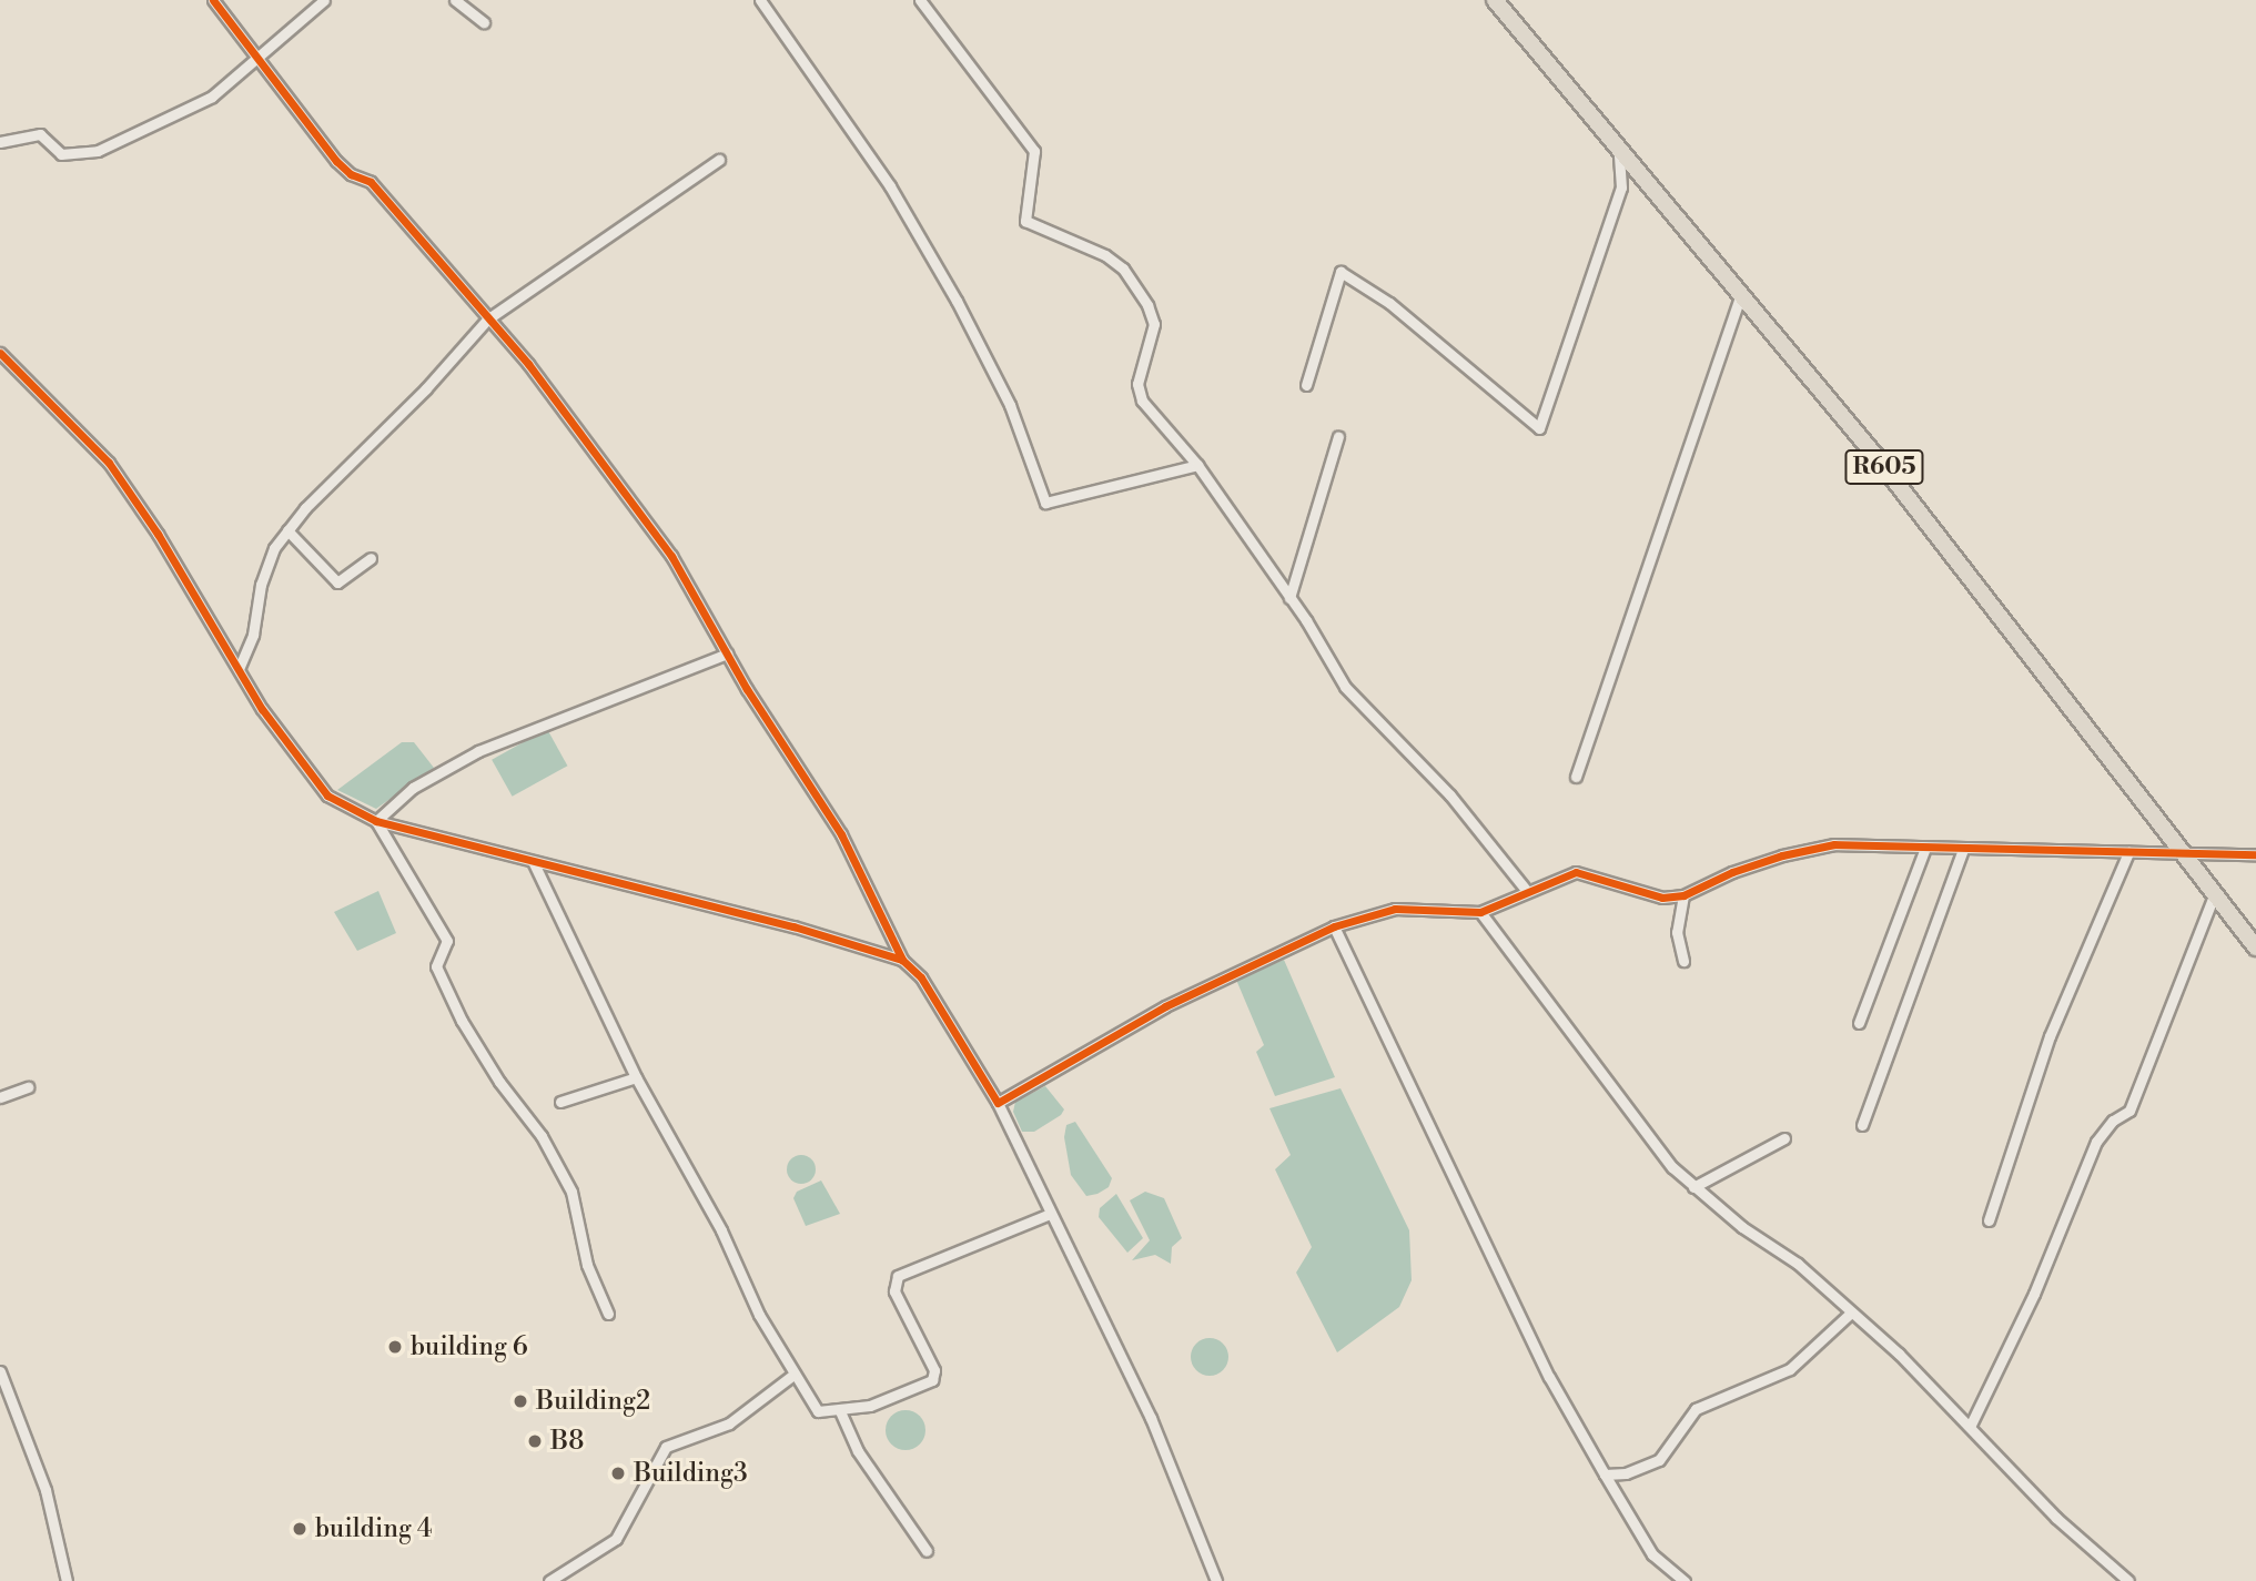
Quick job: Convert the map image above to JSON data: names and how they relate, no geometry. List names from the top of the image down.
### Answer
{
  "streets": {
    "main road": ["R605"]
  },
  "places": [
    "building 6",
    "Building2",
    "B8",
    "Building3",
    "building 4"
  ]
}
